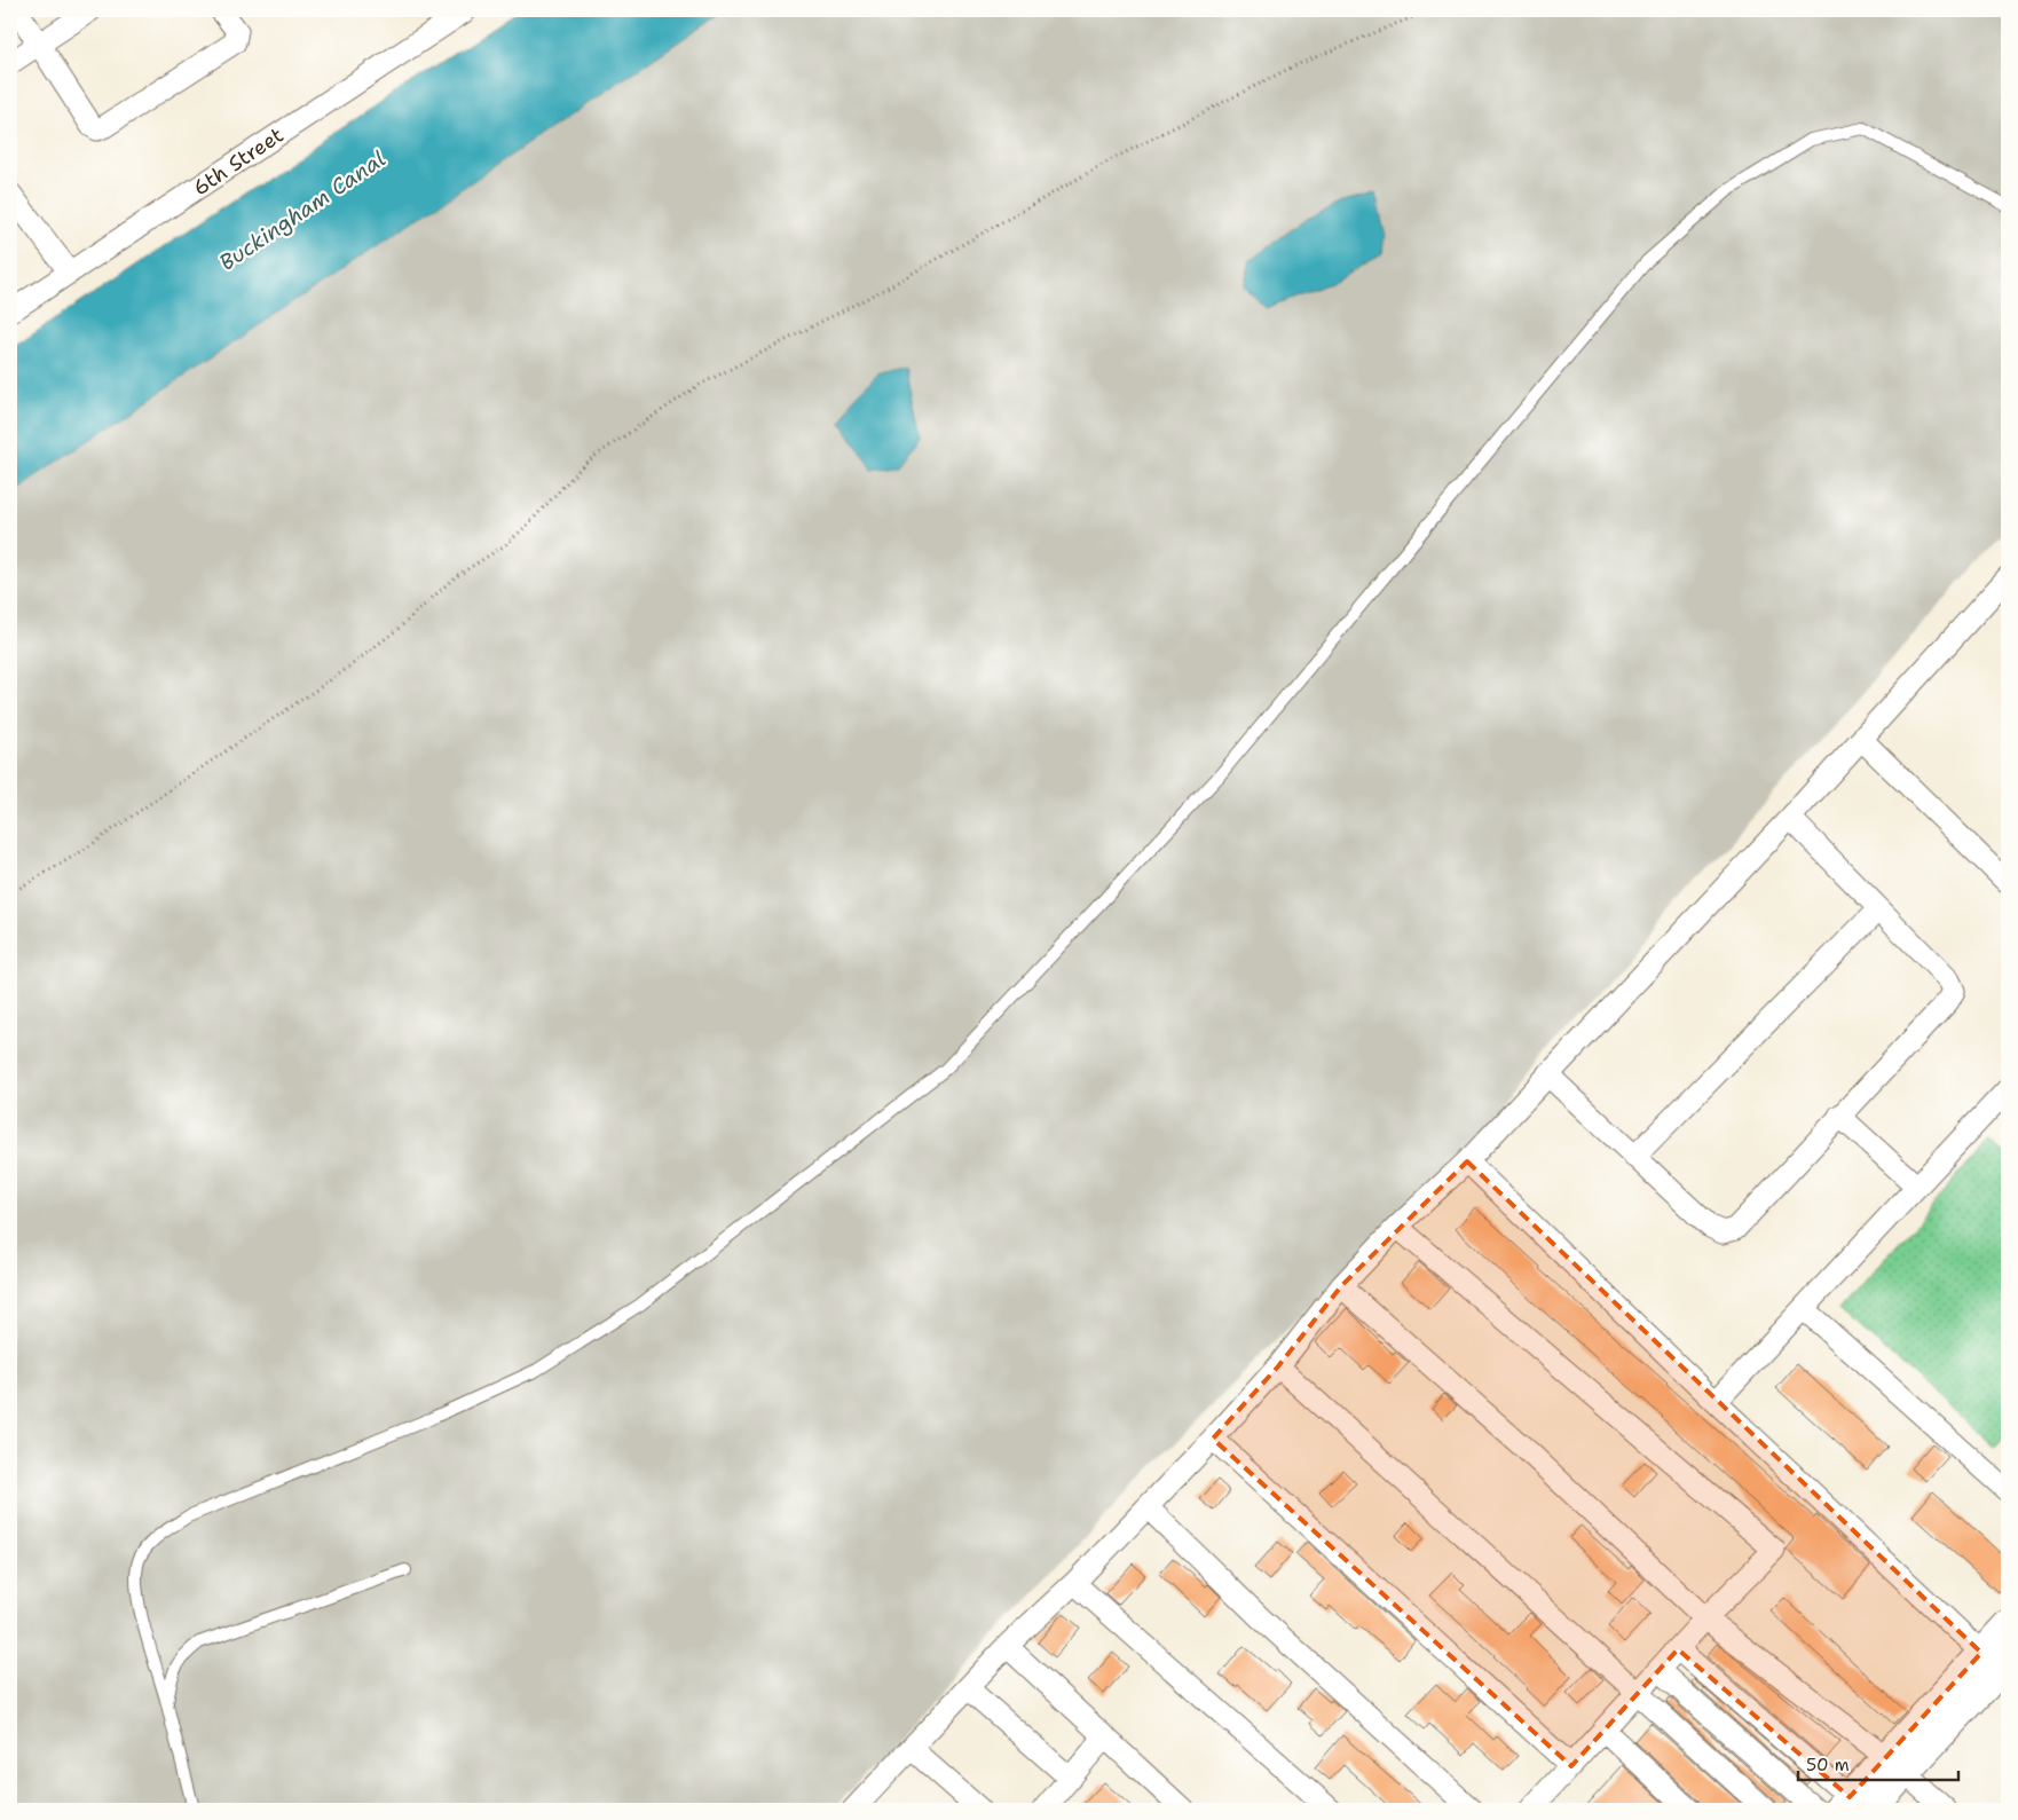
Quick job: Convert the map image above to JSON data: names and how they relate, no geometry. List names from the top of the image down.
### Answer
{
  "streets": {
    "street": ["6th Street"]
  },
  "water": ["Buckingham Canal"],
  "scale_bar": "50 m"
}
